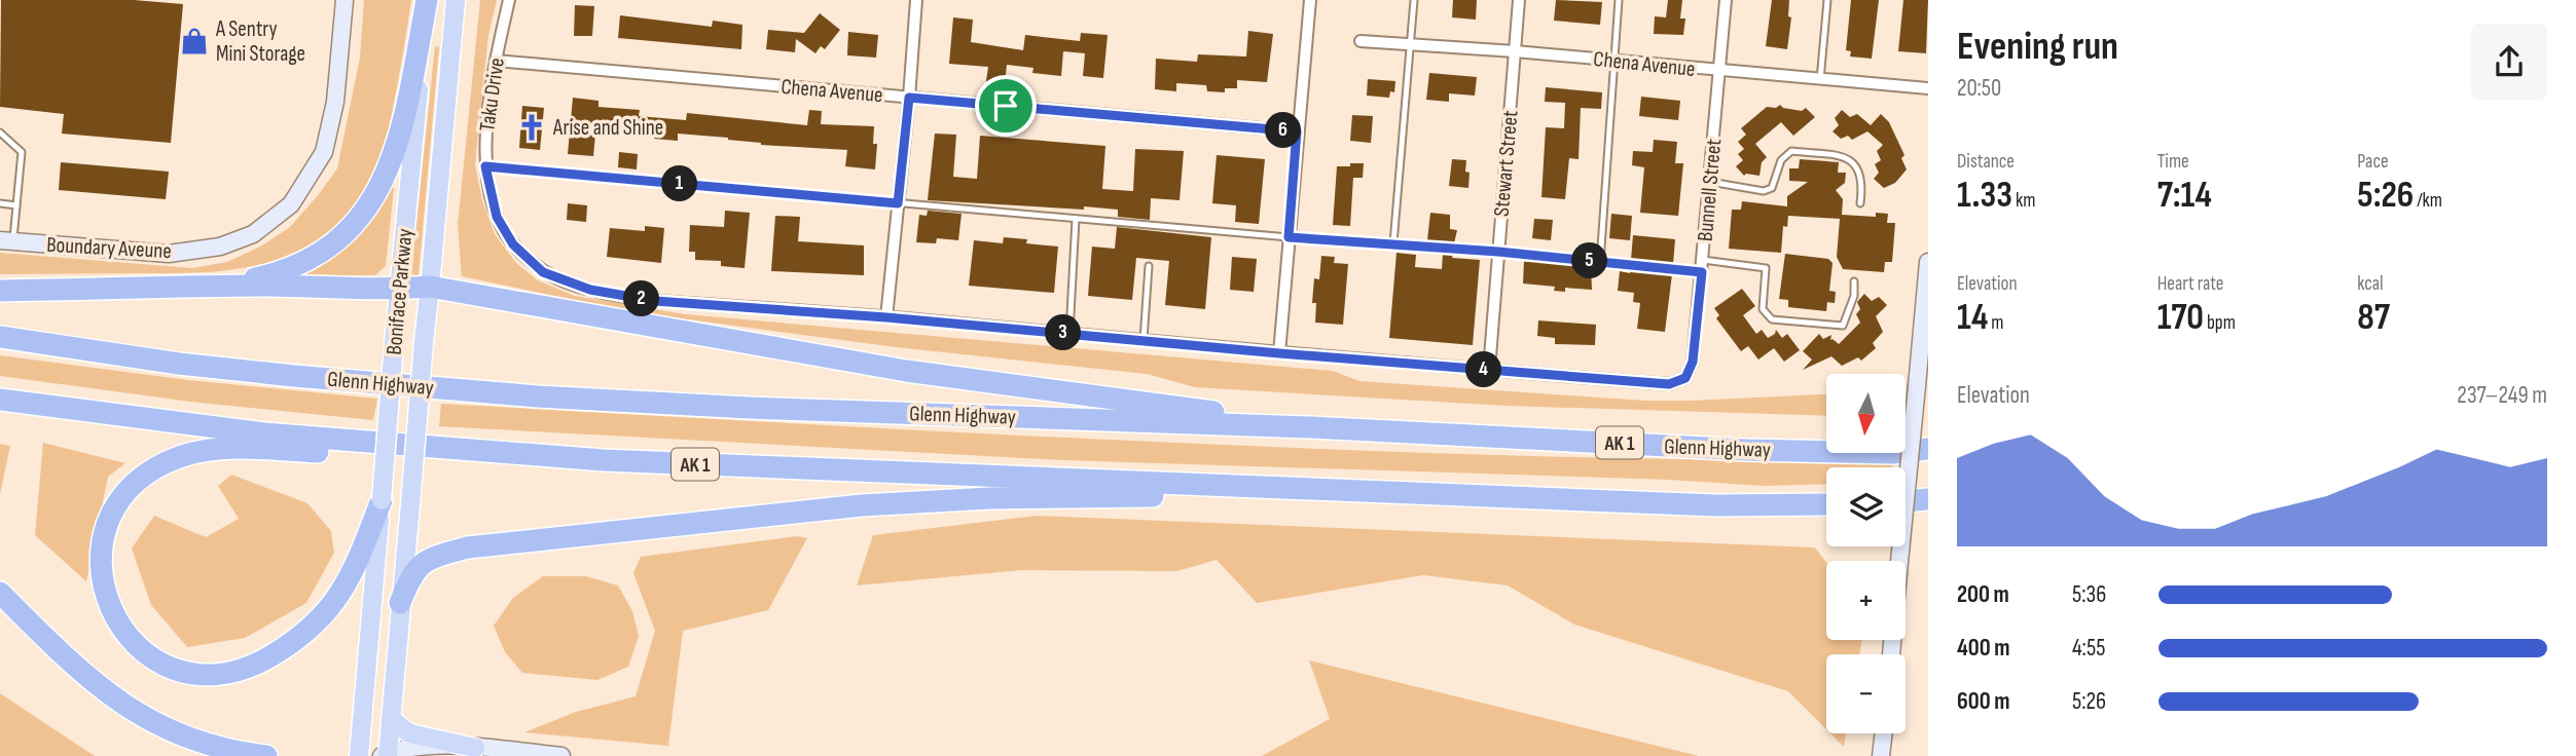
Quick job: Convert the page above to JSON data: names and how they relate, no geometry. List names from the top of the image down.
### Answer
{
  "streets": {
    "highway": ["Glenn Highway", "AK 1"],
    "main road": ["Boniface Parkway"],
    "street": [
      "Chena Avenue",
      "Taku Drive",
      "Stewart Street",
      "Bunnell Street",
      "Boundary Aveune"
    ]
  },
  "crossings": [
    ["Chena Avenue", "Taku Drive"],
    ["Chena Avenue", "Stewart Street"],
    ["Chena Avenue", "Bunnell Street"],
    ["Taku Drive", "Stewart Street"],
    ["Taku Drive", "Bunnell Street"]
  ],
  "places": {
    "shop": ["A Sentry Mini Storage"],
    "church": ["Arise and Shine"]
  },
  "north": "bottom",
  "page": {
    "heading": ["Evening run", "20:50"],
    "pins": [
      "6",
      "1",
      "5",
      "2",
      "3",
      "4"
    ],
    "stats": [
      ["Distance", "1.33 km"],
      ["Time", "7:14"],
      ["Pace", "5:26 /km"],
      ["Elevation", "14 m"],
      ["Heart rate", "170 bpm"],
      ["kcal", "87"]
    ],
    "chart": ["Elevation", "237–249 m"],
    "map_buttons": ["+", "−"],
    "list": [
      {
        "name": "200 m",
        "note": "5:36"
      },
      {
        "name": "400 m",
        "note": "4:55"
      },
      {
        "name": "600 m",
        "note": "5:26"
      }
    ]
  }
}
